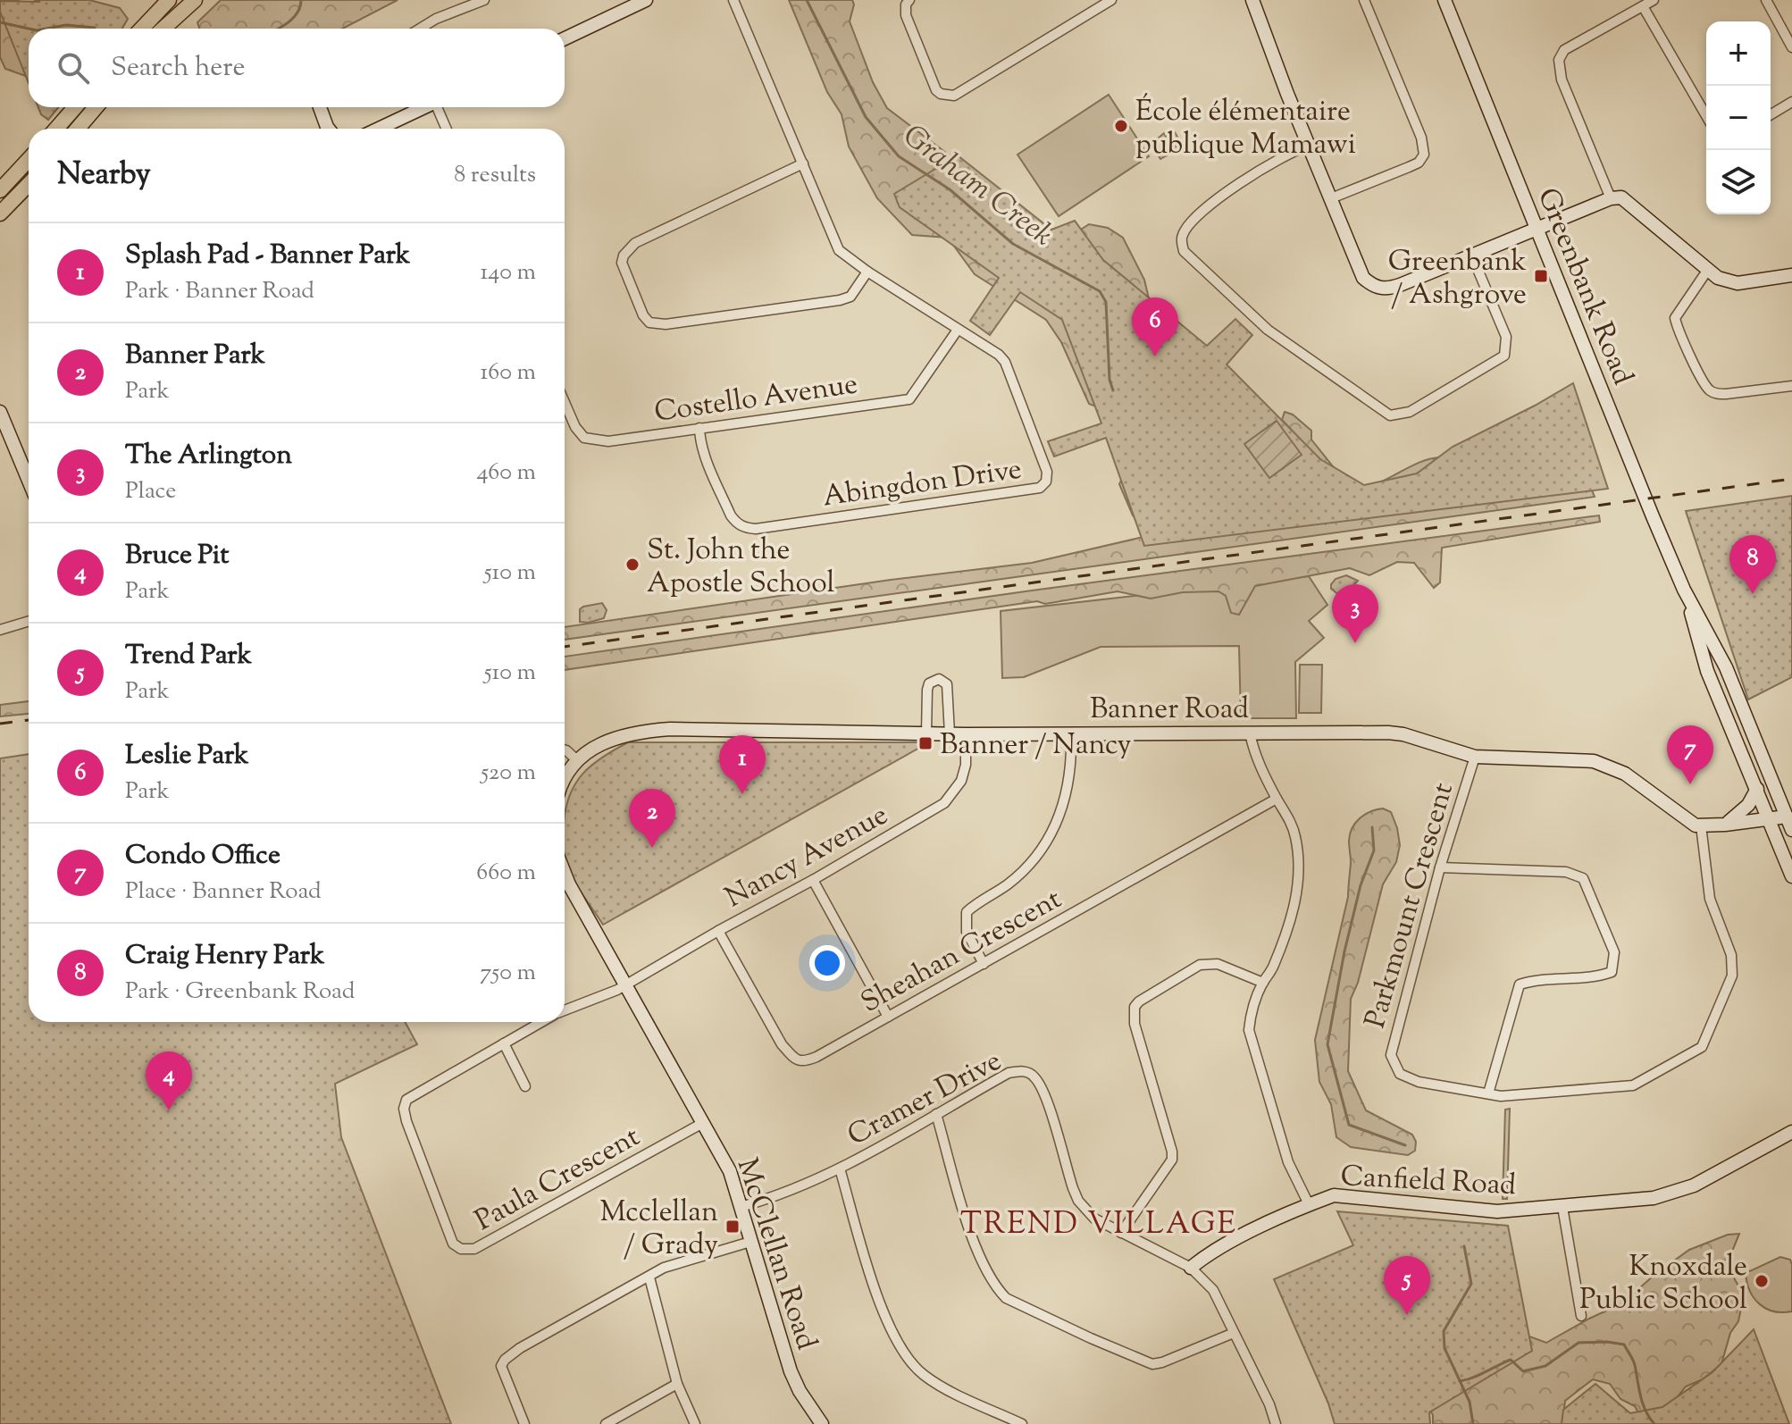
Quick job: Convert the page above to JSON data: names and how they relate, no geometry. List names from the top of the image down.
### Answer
{
  "streets": {
    "street": [
      "Greenbank Road",
      "Costello Avenue",
      "Abingdon Drive",
      "Banner Road",
      "Nancy Avenue",
      "Parkmount Crescent",
      "Sheahan Crescent",
      "Cramer Drive",
      "Paula Crescent",
      "Canfield Road",
      "McClellan Road"
    ]
  },
  "crossings": [
    ["Costello Avenue", "Abingdon Drive"],
    ["Banner Road", "Nancy Avenue"],
    ["Banner Road", "Parkmount Crescent"],
    ["Nancy Avenue", "Sheahan Crescent"],
    ["Nancy Avenue", "Paula Crescent"],
    ["Nancy Avenue", "McClellan Road"],
    ["Cramer Drive", "Canfield Road"],
    ["Cramer Drive", "McClellan Road"],
    ["Paula Crescent", "McClellan Road"]
  ],
  "districts": ["TREND VILLAGE"],
  "water": ["Graham Creek"],
  "places": {
    "other": ["École élémentaire publique Mamawi", "St. John the Apostle School", "Knoxdale Public School"],
    "transit": ["Greenbank / Ashgrove", "Banner / Nancy", "Mcclellan / Grady"]
  },
  "page": {
    "map_buttons": ["+", "−"],
    "search": "Search here",
    "heading": ["Nearby", "8 results"],
    "list": [
      {
        "mark": "1",
        "name": "Splash Pad - Banner Park",
        "note": "Park · Banner Road",
        "value": "140 m"
      },
      {
        "mark": "2",
        "name": "Banner Park",
        "note": "Park",
        "value": "160 m"
      },
      {
        "mark": "3",
        "name": "The Arlington",
        "note": "Place",
        "value": "460 m"
      },
      {
        "mark": "4",
        "name": "Bruce Pit",
        "note": "Park",
        "value": "510 m"
      },
      {
        "mark": "5",
        "name": "Trend Park",
        "note": "Park",
        "value": "510 m"
      },
      {
        "mark": "6",
        "name": "Leslie Park",
        "note": "Park",
        "value": "520 m"
      },
      {
        "mark": "7",
        "name": "Condo Office",
        "note": "Place · Banner Road",
        "value": "660 m"
      },
      {
        "mark": "8",
        "name": "Craig Henry Park",
        "note": "Park · Greenbank Road",
        "value": "750 m"
      }
    ],
    "pins": [
      "6",
      "8",
      "3",
      "7",
      "1",
      "2",
      "4",
      "5"
    ]
  }
}
